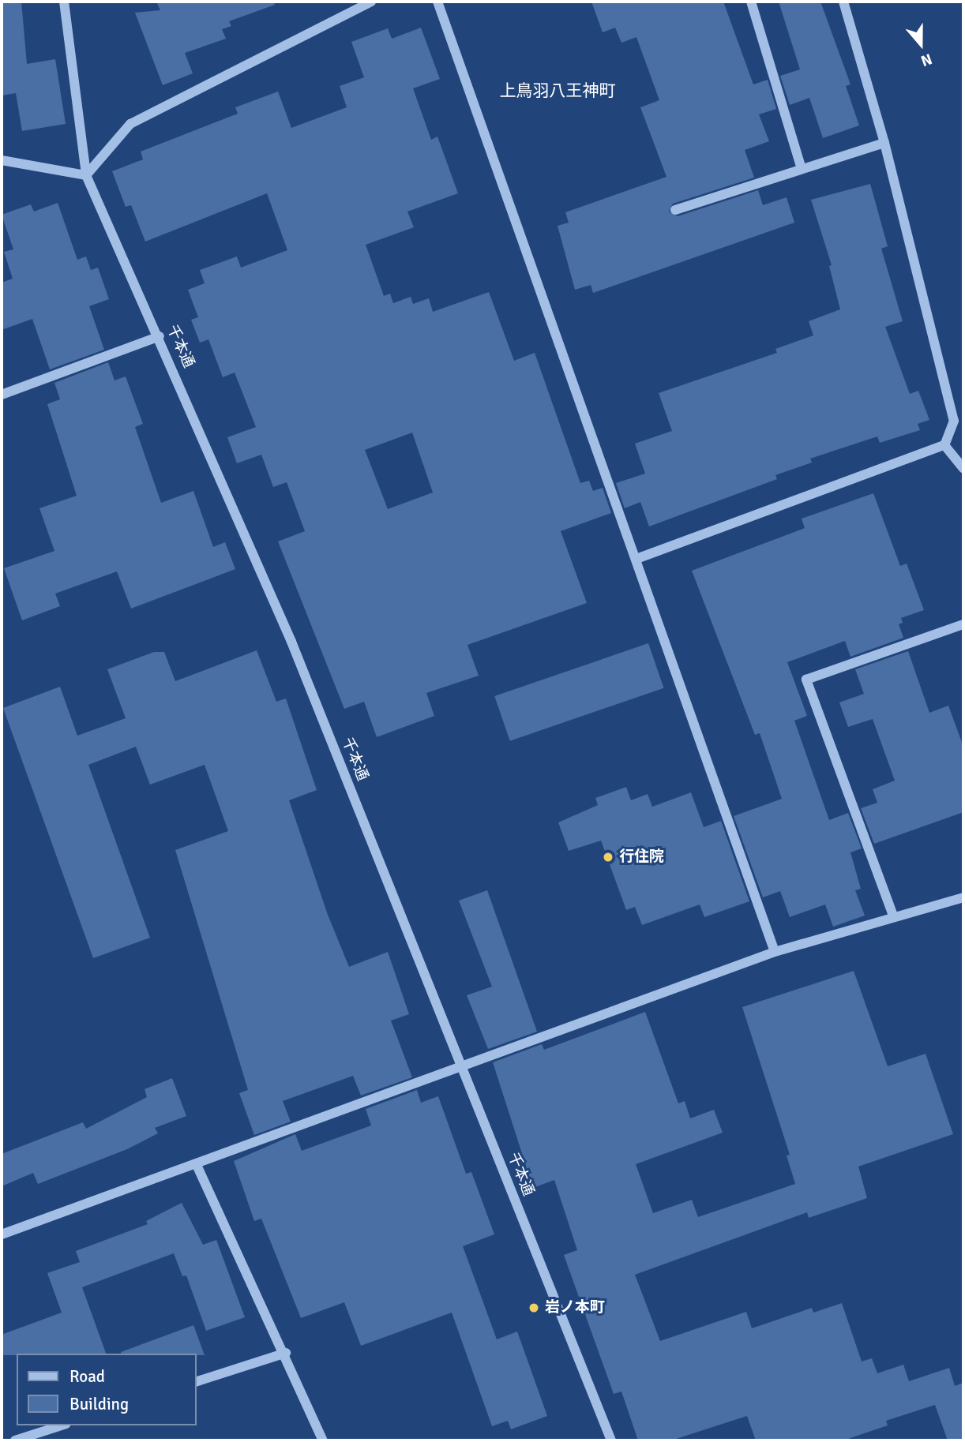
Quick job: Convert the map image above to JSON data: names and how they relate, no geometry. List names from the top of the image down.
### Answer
{
  "streets": {
    "street": ["千本通"]
  },
  "districts": ["上鳥羽八王神町"],
  "places": ["行住院", "岩ノ本町"],
  "legend": ["Road", "Building"],
  "north": "bottom"
}
